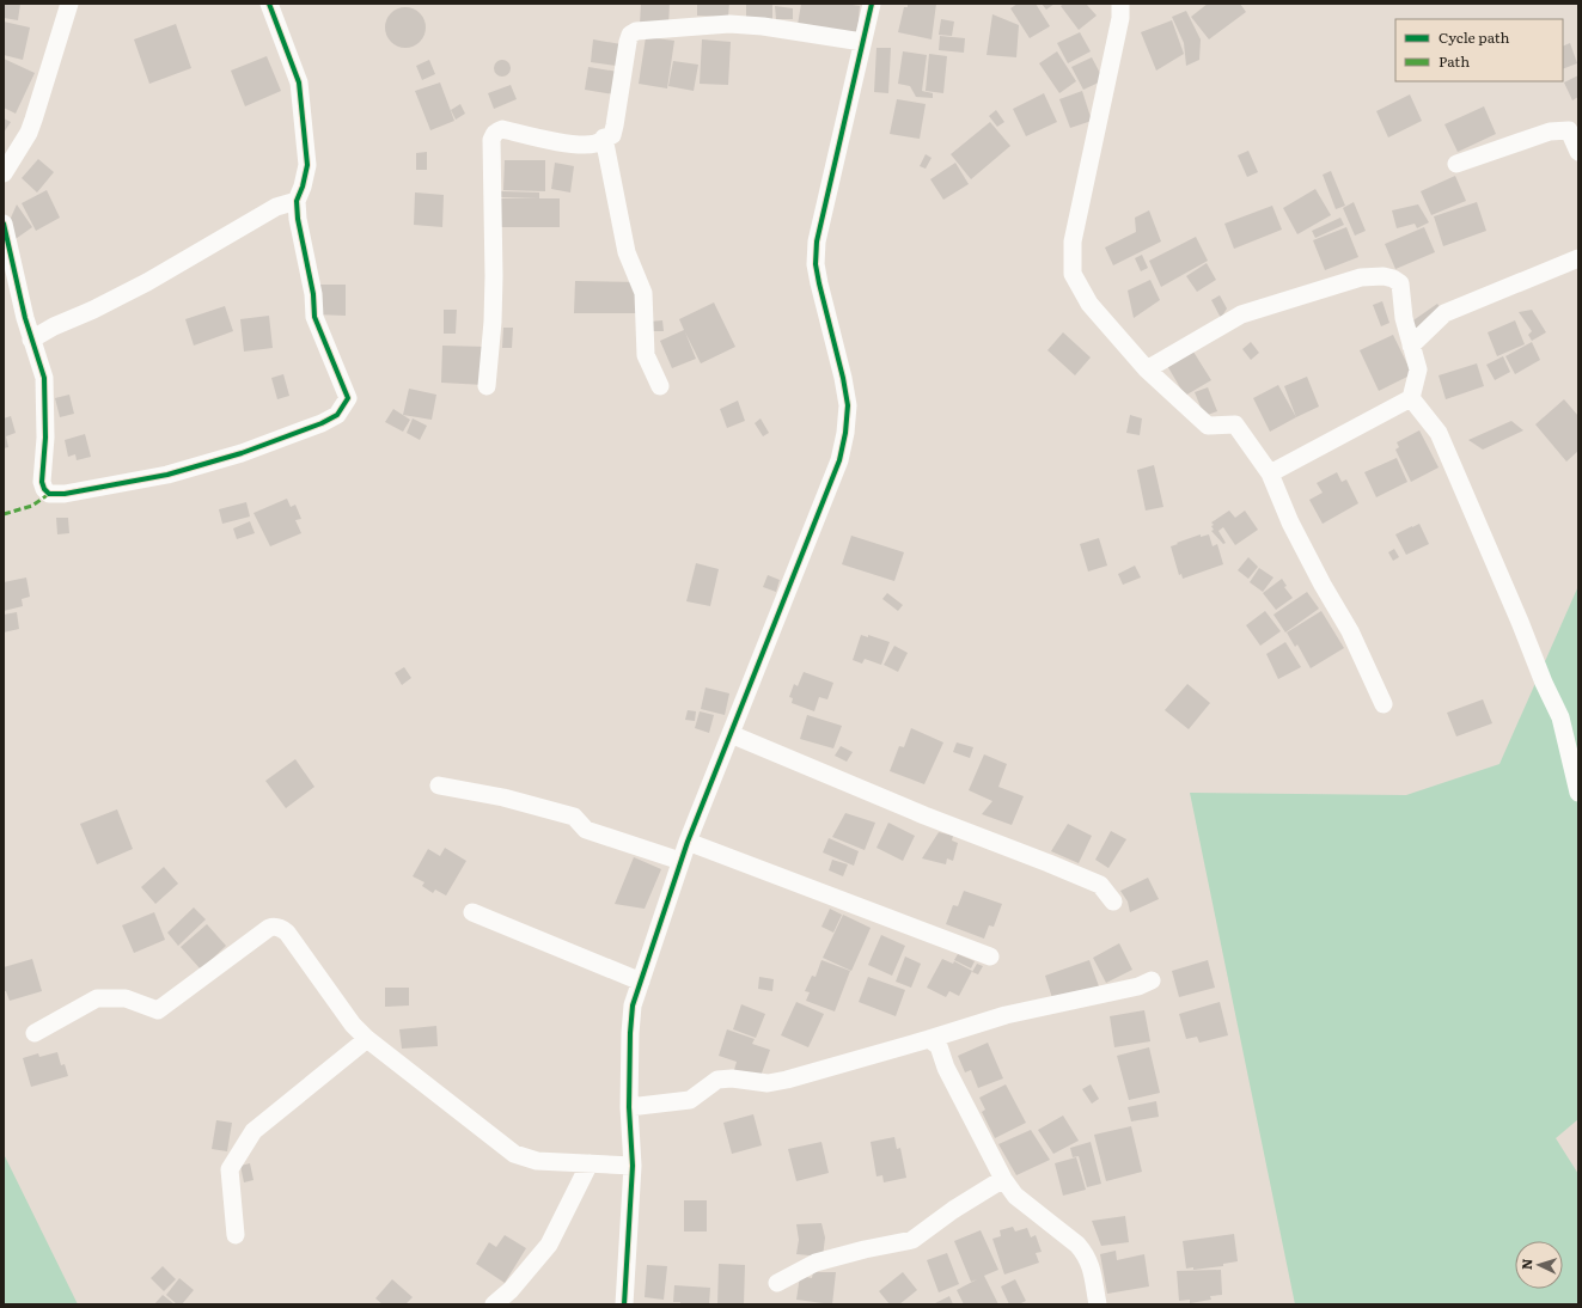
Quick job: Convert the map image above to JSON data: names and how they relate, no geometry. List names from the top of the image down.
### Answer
{
  "legend": ["Cycle path", "Path"],
  "north": "left"
}
